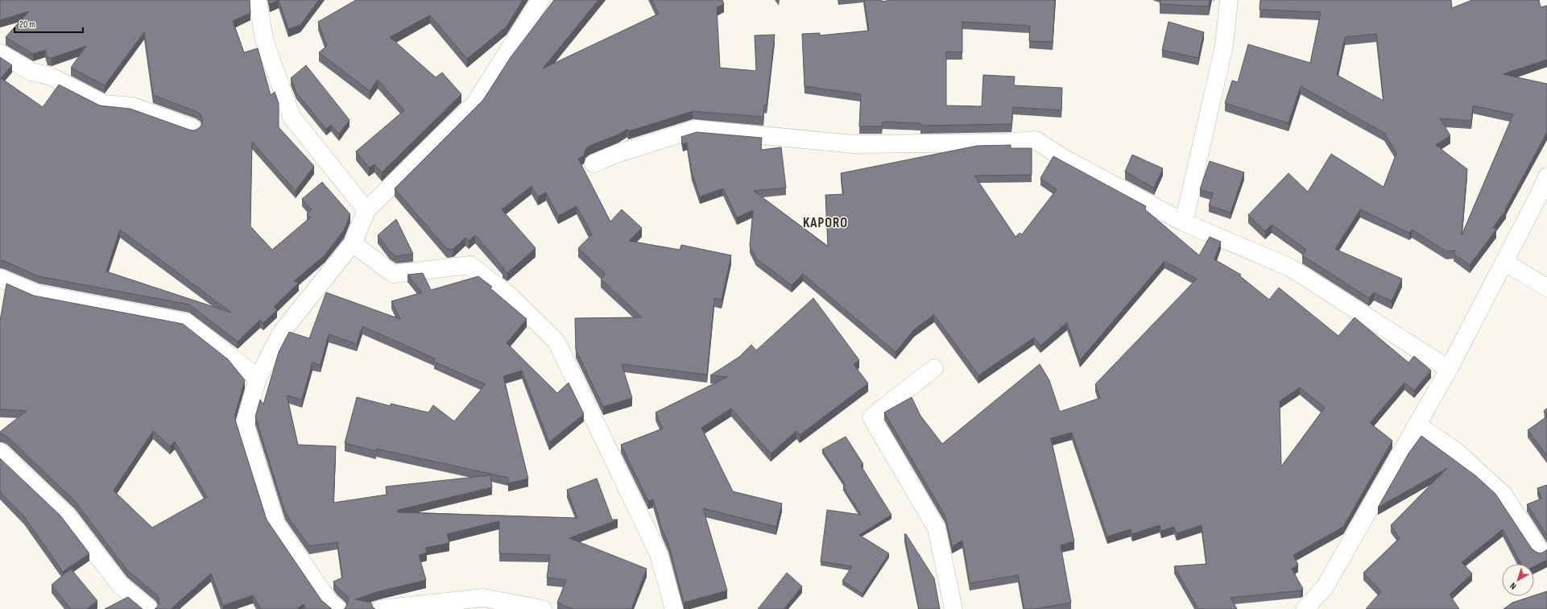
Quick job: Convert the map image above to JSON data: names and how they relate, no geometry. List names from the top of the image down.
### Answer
{
  "districts": ["KAPORO"],
  "scale_bar": "20 m",
  "north": "bottom left"
}
